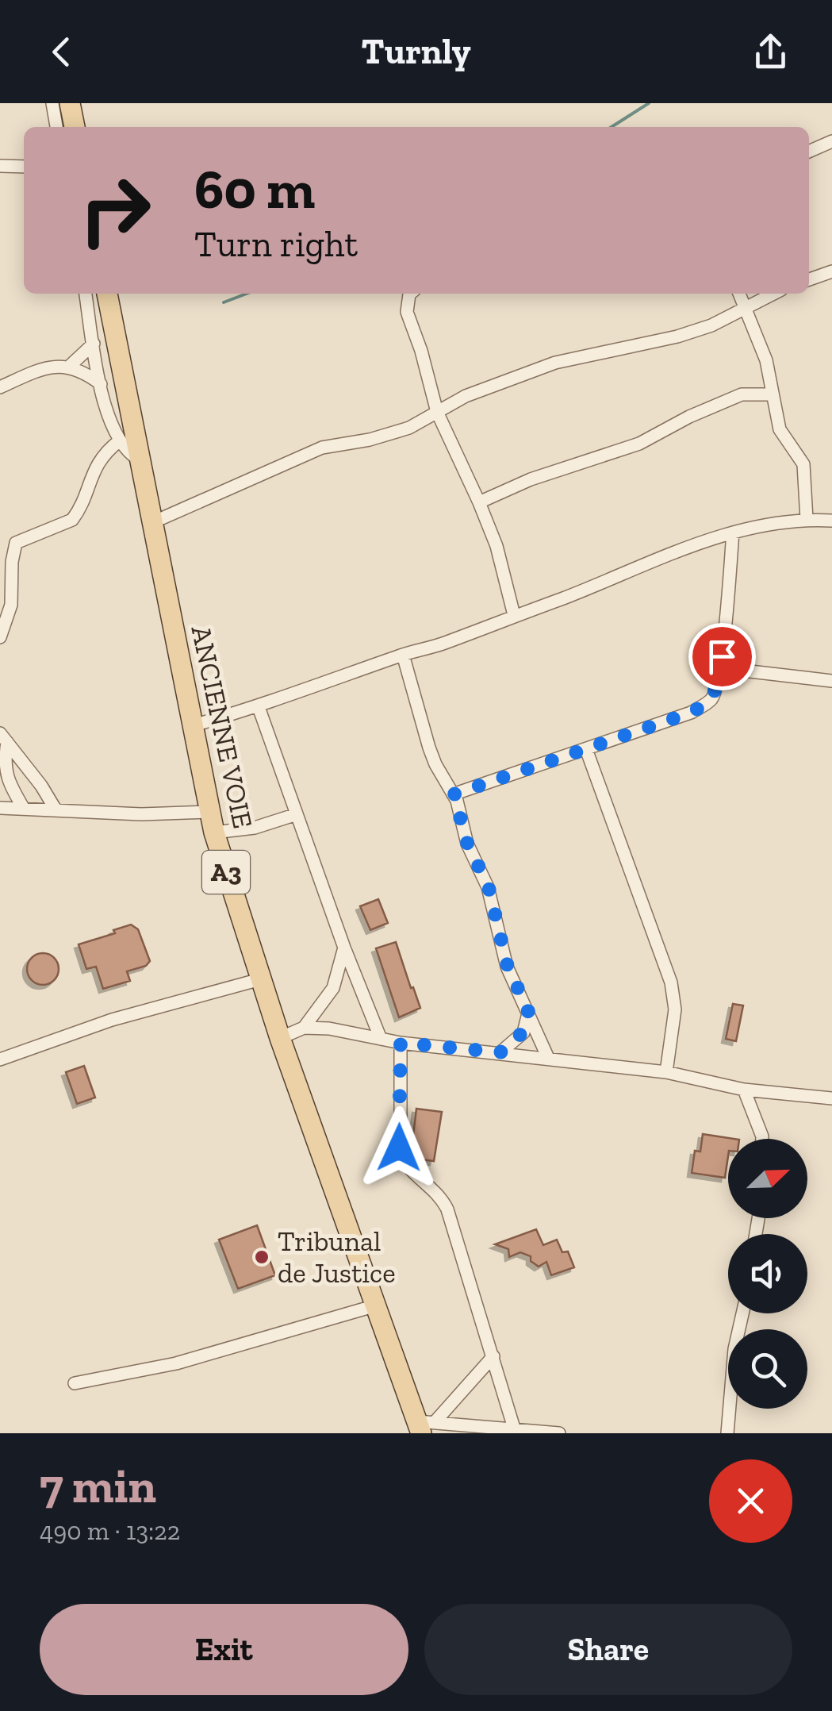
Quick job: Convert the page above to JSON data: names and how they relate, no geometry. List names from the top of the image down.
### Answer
{
  "streets": {
    "main road": ["ANCIENNE VOIE", "A3"]
  },
  "places": ["Tribunal de Justice"],
  "north": "top right",
  "page": {
    "header": "Turnly",
    "turn": ["60 m", "Turn right"],
    "heading": ["7 min", "490 m · 13:22"],
    "buttons": ["Exit", "Share"]
  }
}
